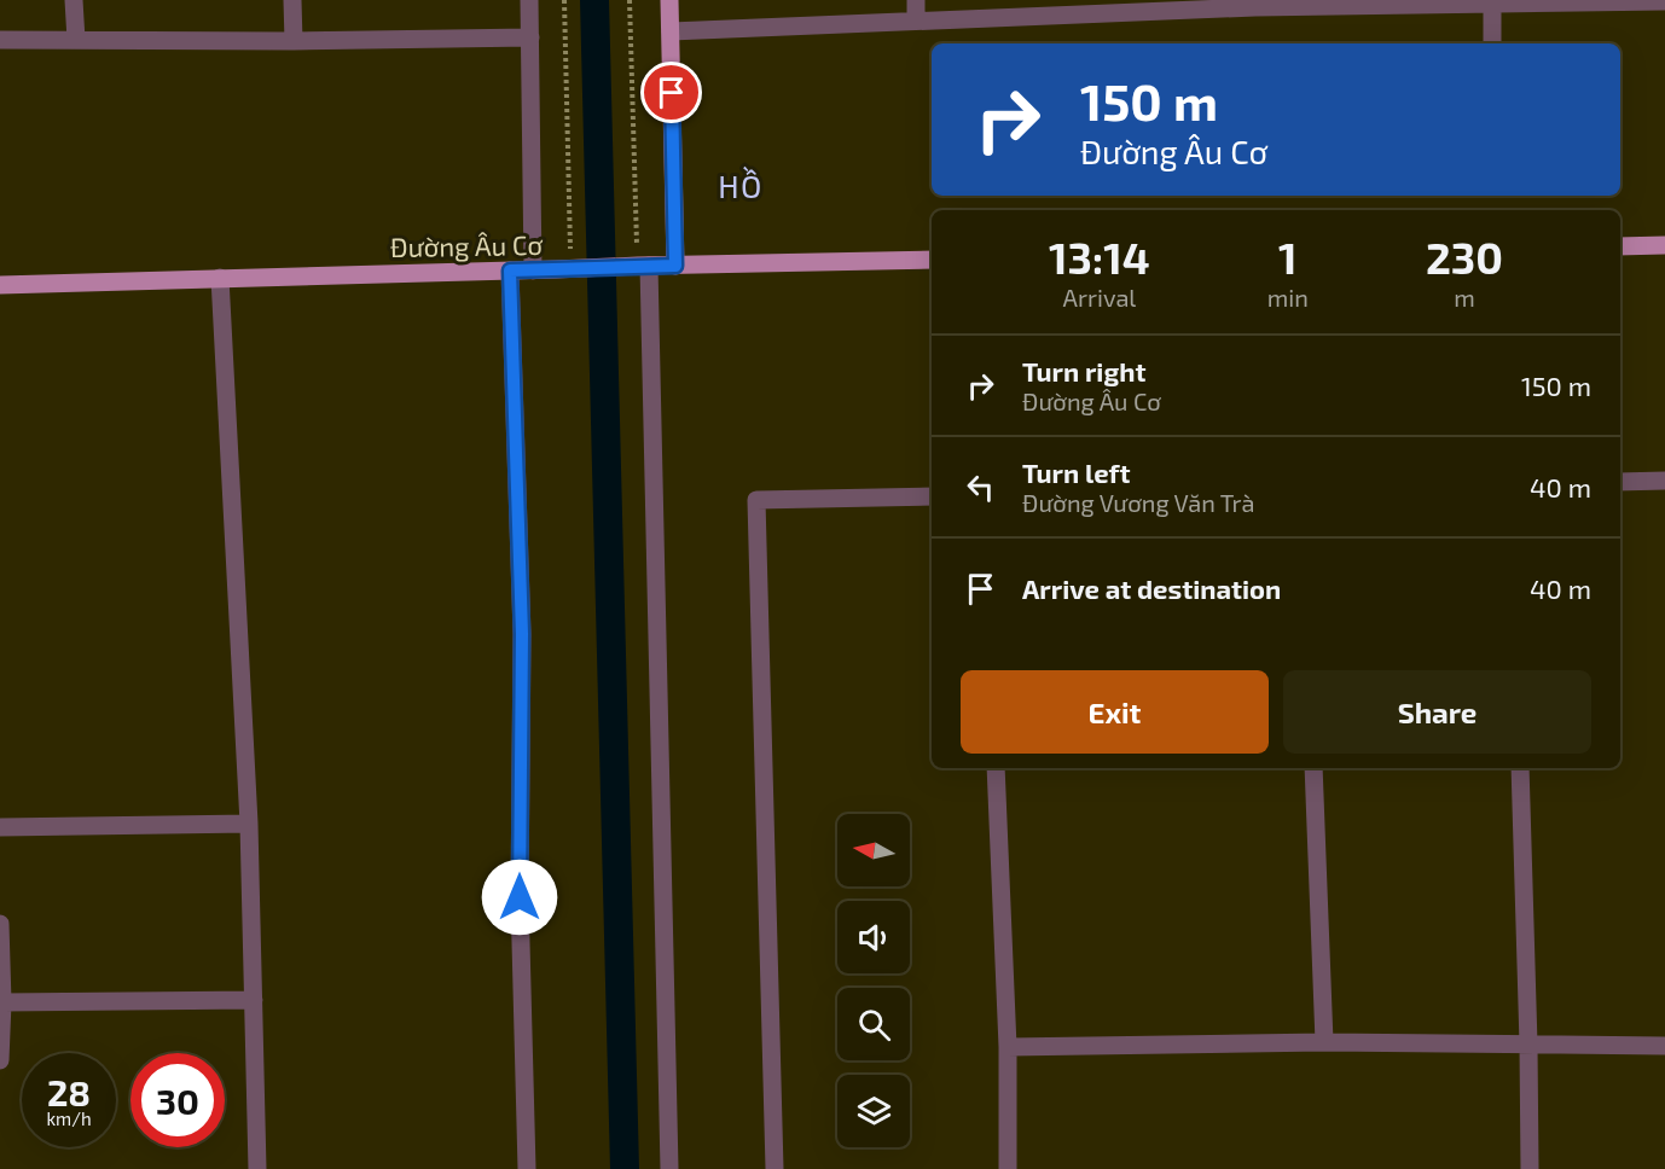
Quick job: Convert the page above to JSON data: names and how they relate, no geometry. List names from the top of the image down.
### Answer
{
  "streets": {
    "main road": ["Đường Âu Cơ"]
  },
  "districts": ["HỒ"],
  "north": "left",
  "page": {
    "turn": ["150 m", "Đường Âu Cơ"],
    "eta": [
      "13:14",
      "Arrival",
      "1",
      "min",
      "230",
      "m"
    ],
    "list": [
      {
        "name": "Turn right",
        "note": "Đường Âu Cơ",
        "value": "150 m"
      },
      {
        "name": "Turn left",
        "note": "Đường Vương Văn Trà",
        "value": "40 m"
      },
      {
        "name": "Arrive at destination",
        "value": "40 m"
      }
    ],
    "buttons": ["Exit", "Share"],
    "speed": "28 km/h",
    "limit": "30"
  }
}
